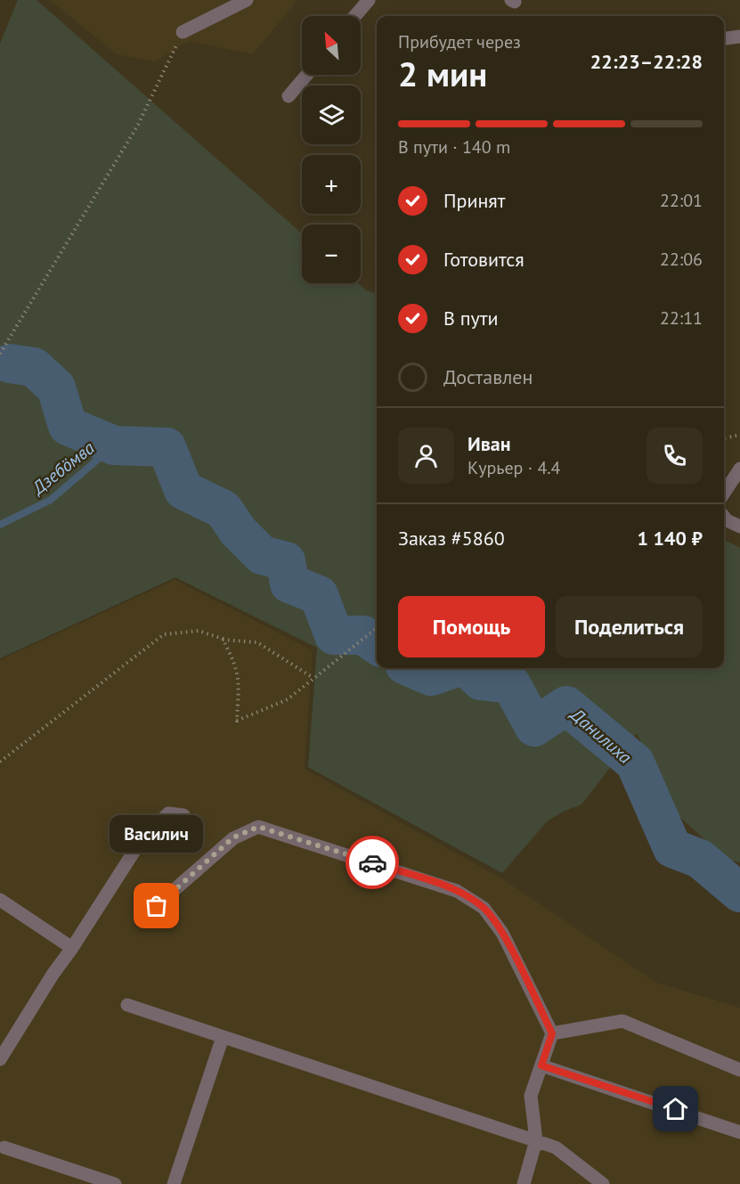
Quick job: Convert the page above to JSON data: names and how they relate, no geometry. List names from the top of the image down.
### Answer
{
  "water": ["Дзебӧмва", "Данилиха"],
  "places": ["Василич"],
  "north": "top left",
  "page": {
    "map_buttons": ["+", "−"],
    "heading": ["2 мин", "Прибудет через", "22:23–22:28"],
    "panel": [
      "Иван",
      "Курьер · 4.4",
      "Заказ #5860",
      "1 140 ₽"
    ],
    "bar": "В пути · 140 m",
    "list": [
      ["Принят", "22:01"],
      ["Готовится", "22:06"],
      ["В пути", "22:11"],
      "Доставлен"
    ],
    "buttons": ["Помощь", "Поделиться"],
    "bubble": "Василич"
  }
}
